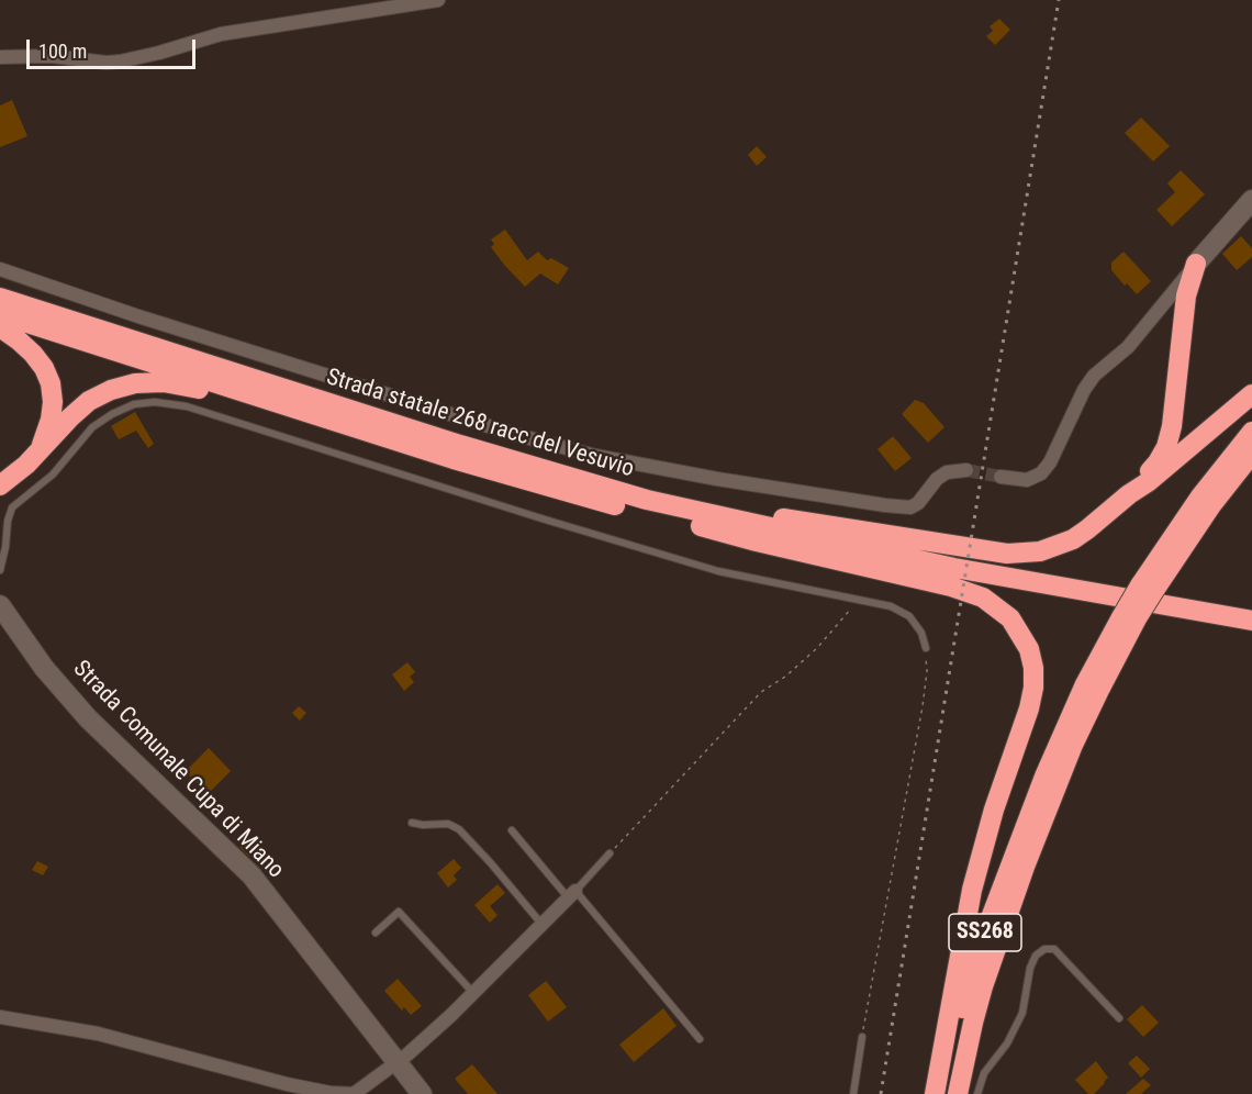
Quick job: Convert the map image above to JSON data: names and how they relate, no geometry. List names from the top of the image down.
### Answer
{
  "streets": {
    "highway": ["Strada statale 268 racc del Vesuvio", "SS268"],
    "street": ["Strada Comunale Cupa di Miano"]
  },
  "scale_bar": "100 m"
}
